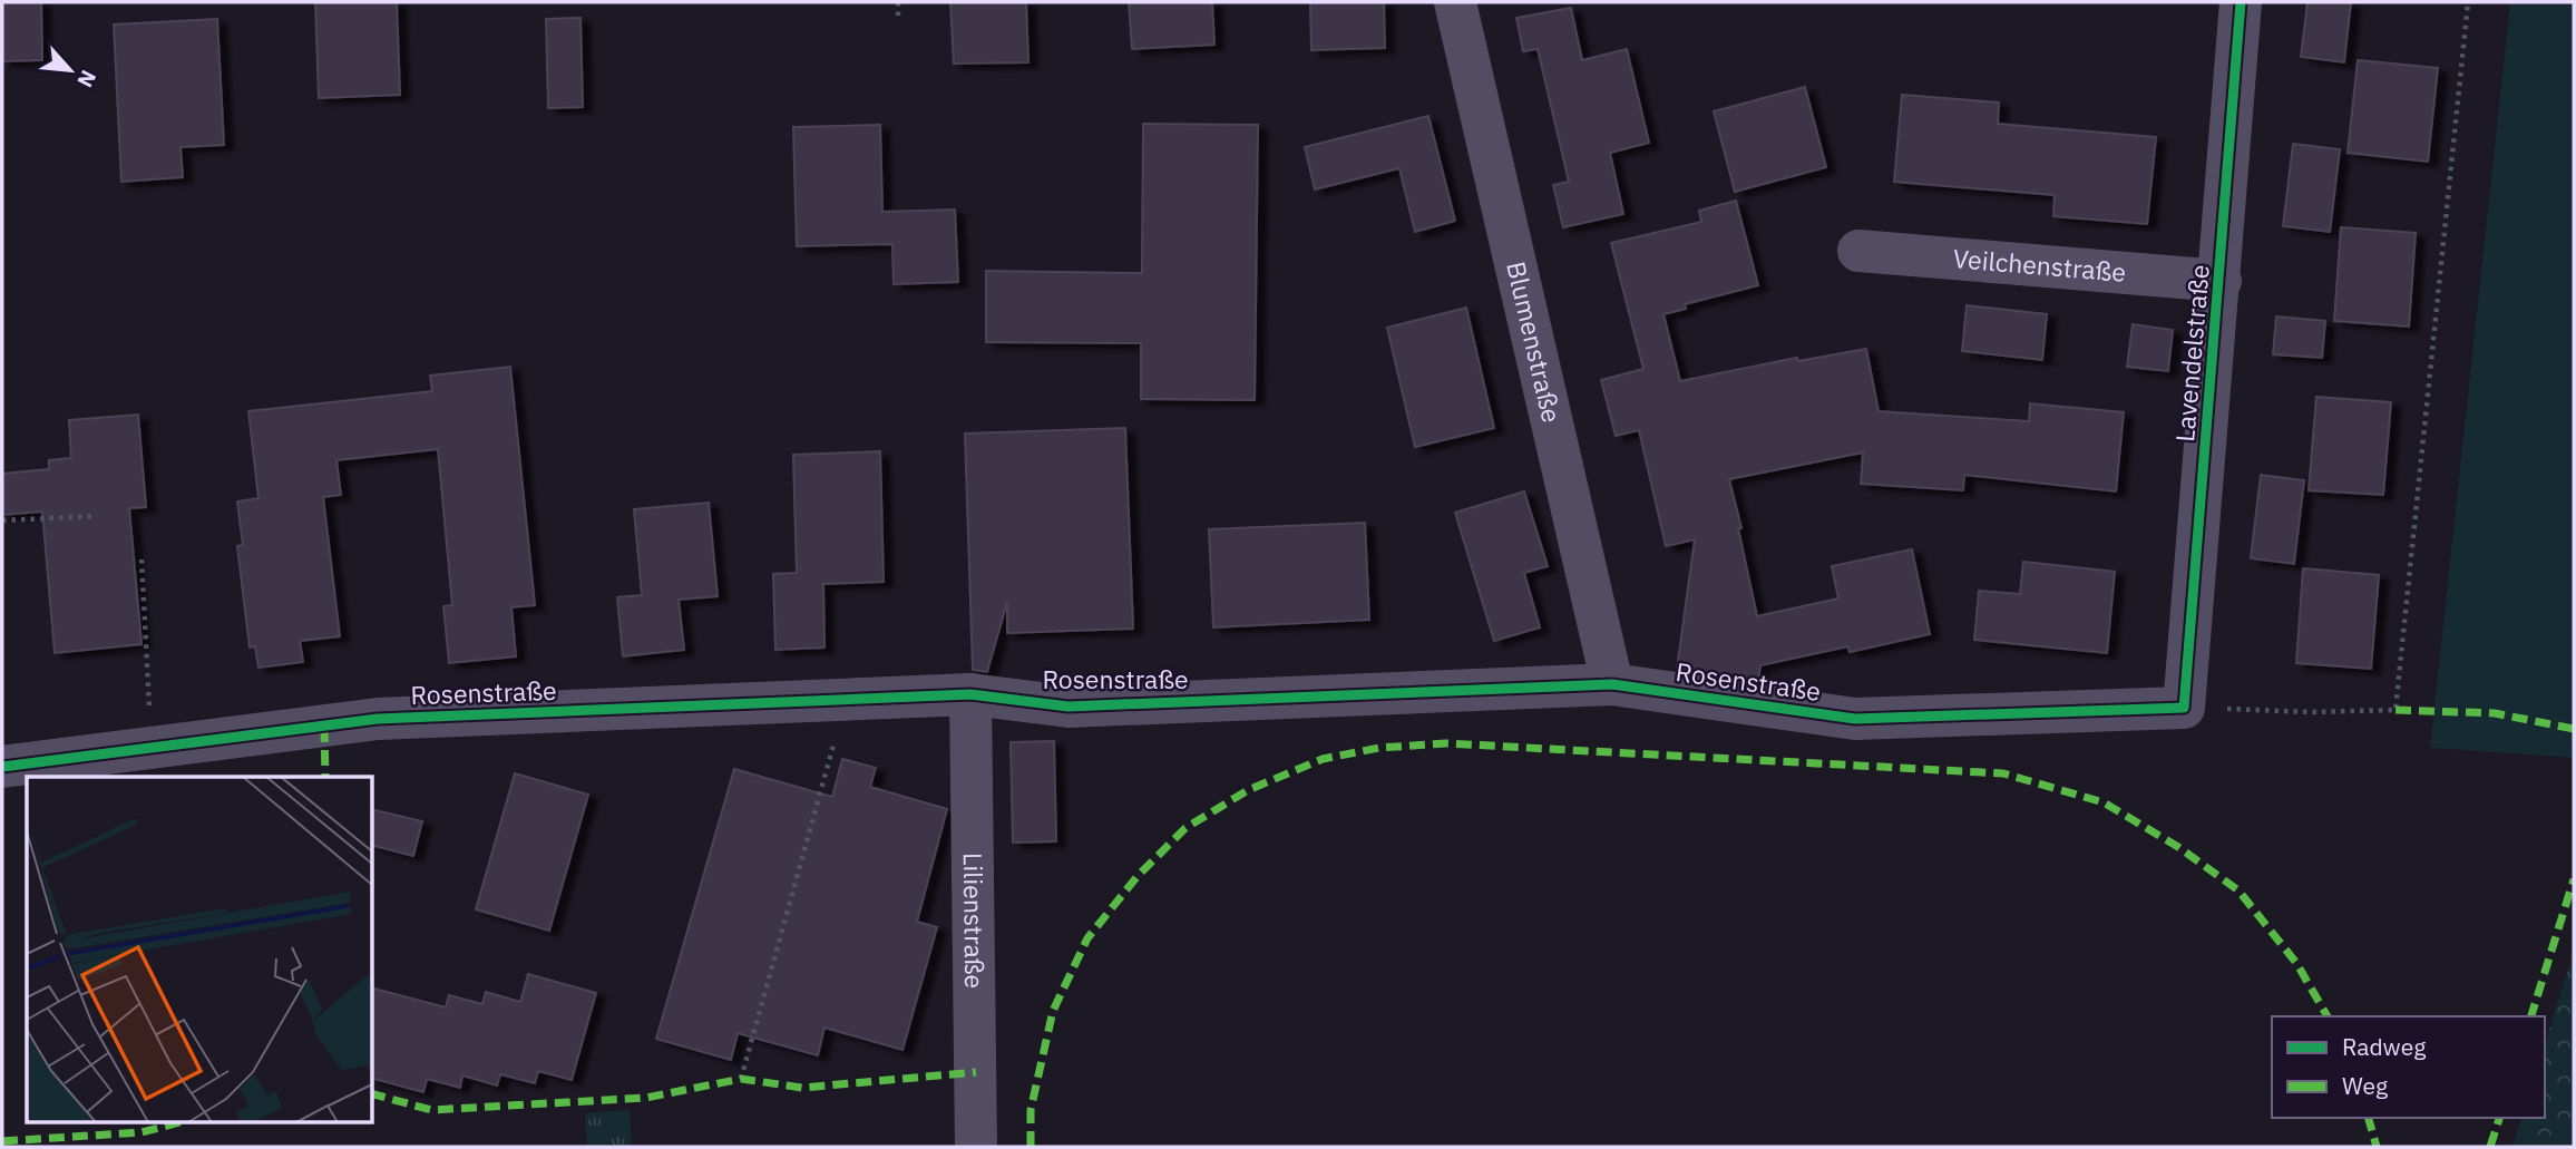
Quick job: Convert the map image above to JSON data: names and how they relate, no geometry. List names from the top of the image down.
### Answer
{
  "streets": {
    "street": [
      "Veilchenstraße",
      "Blumenstraße",
      "Lavendelstraße",
      "Rosenstraße",
      "Lilienstraße"
    ]
  },
  "crossings": [
    ["Veilchenstraße", "Lavendelstraße"],
    ["Blumenstraße", "Rosenstraße"],
    ["Lavendelstraße", "Rosenstraße"],
    ["Rosenstraße", "Lilienstraße"]
  ],
  "legend": ["Radweg", "Weg"],
  "north": "bottom right"
}
